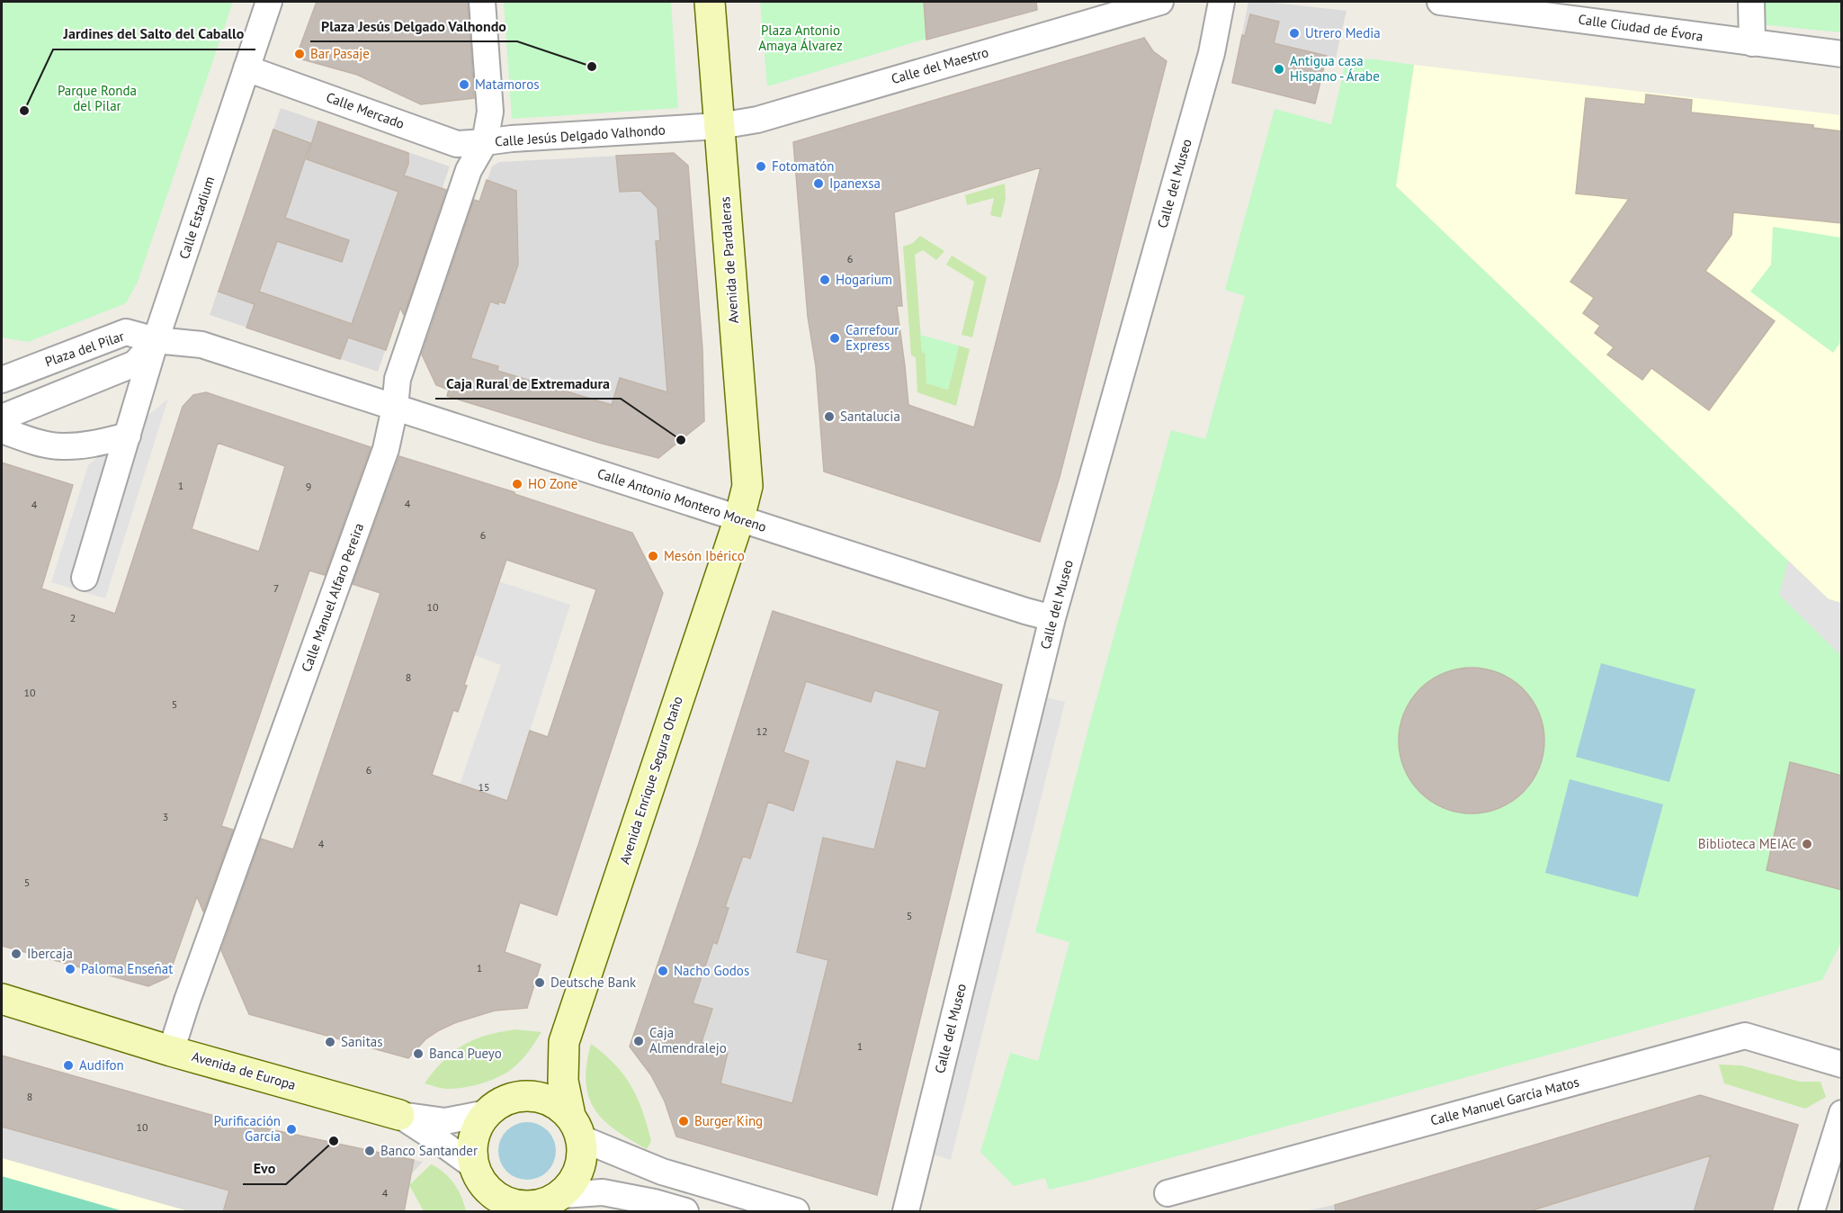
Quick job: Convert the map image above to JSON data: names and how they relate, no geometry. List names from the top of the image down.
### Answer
{
  "streets": {
    "street": [
      "Calle Ciudad de Évora",
      "Calle del Maestro",
      "Calle Mercado",
      "Calle Jesús Delgado Valhondo",
      "Calle del Museo",
      "Calle Estadium",
      "Avenida de Pardaleras",
      "Plaza del Pilar",
      "Calle Antonio Montero Moreno",
      "Calle Manuel Alfaro Pereira",
      "Avenida Enrique Segura Otaño",
      "Avenida de Europa",
      "Calle Manuel García Matos"
    ]
  },
  "crossings": [
    ["Calle del Maestro", "Calle Jesús Delgado Valhondo"],
    ["Calle del Maestro", "Avenida de Pardaleras"],
    ["Calle Mercado", "Calle Jesús Delgado Valhondo"],
    ["Calle Mercado", "Calle Estadium"],
    ["Calle Mercado", "Calle Manuel Alfaro Pereira"],
    ["Calle Jesús Delgado Valhondo", "Avenida de Pardaleras"],
    ["Calle Jesús Delgado Valhondo", "Calle Manuel Alfaro Pereira"],
    ["Calle del Museo", "Calle Antonio Montero Moreno"],
    ["Calle Estadium", "Plaza del Pilar"],
    ["Calle Estadium", "Calle Antonio Montero Moreno"],
    ["Avenida de Pardaleras", "Calle Antonio Montero Moreno"],
    ["Avenida de Pardaleras", "Avenida Enrique Segura Otaño"],
    ["Plaza del Pilar", "Calle Antonio Montero Moreno"],
    ["Calle Antonio Montero Moreno", "Calle Manuel Alfaro Pereira"],
    ["Calle Antonio Montero Moreno", "Avenida Enrique Segura Otaño"],
    ["Calle Manuel Alfaro Pereira", "Avenida de Europa"],
    ["Avenida Enrique Segura Otaño", "Avenida de Europa"]
  ],
  "parks": ["Plaza Antonio Amaya Álvarez", "Parque Ronda del Pilar"],
  "places": [
    "Utrero Media",
    "Bar Pasaje",
    "Plaza Jesús Delgado Valhondo",
    "Antigua casa Hispano - Árabe",
    "Matamoros",
    "Jardines del Salto del Caballo",
    "Fotomatón",
    "Ipanexsa",
    "Hogarium",
    "Carrefour Express",
    "Santalucia",
    "Caja Rural de Extremadura",
    "HO Zone",
    "Mesón Ibérico",
    "Biblioteca MEIAC",
    "Ibercaja",
    "Paloma Enseñat",
    "Nacho Godos",
    "Deutsche Bank",
    "Caja Almendralejo",
    "Sanitas",
    "Banca Pueyo",
    "Audifon",
    "Burger King",
    "Purificación García",
    "Evo",
    "Banco Santander"
  ],
  "house_numbers": [
    "6",
    "1",
    "9",
    "4",
    "4",
    "6",
    "7",
    "10",
    "2",
    "8",
    "10",
    "5",
    "12",
    "6",
    "15",
    "3",
    "4",
    "5",
    "5",
    "1",
    "1",
    "8",
    "10",
    "4"
  ]
}
